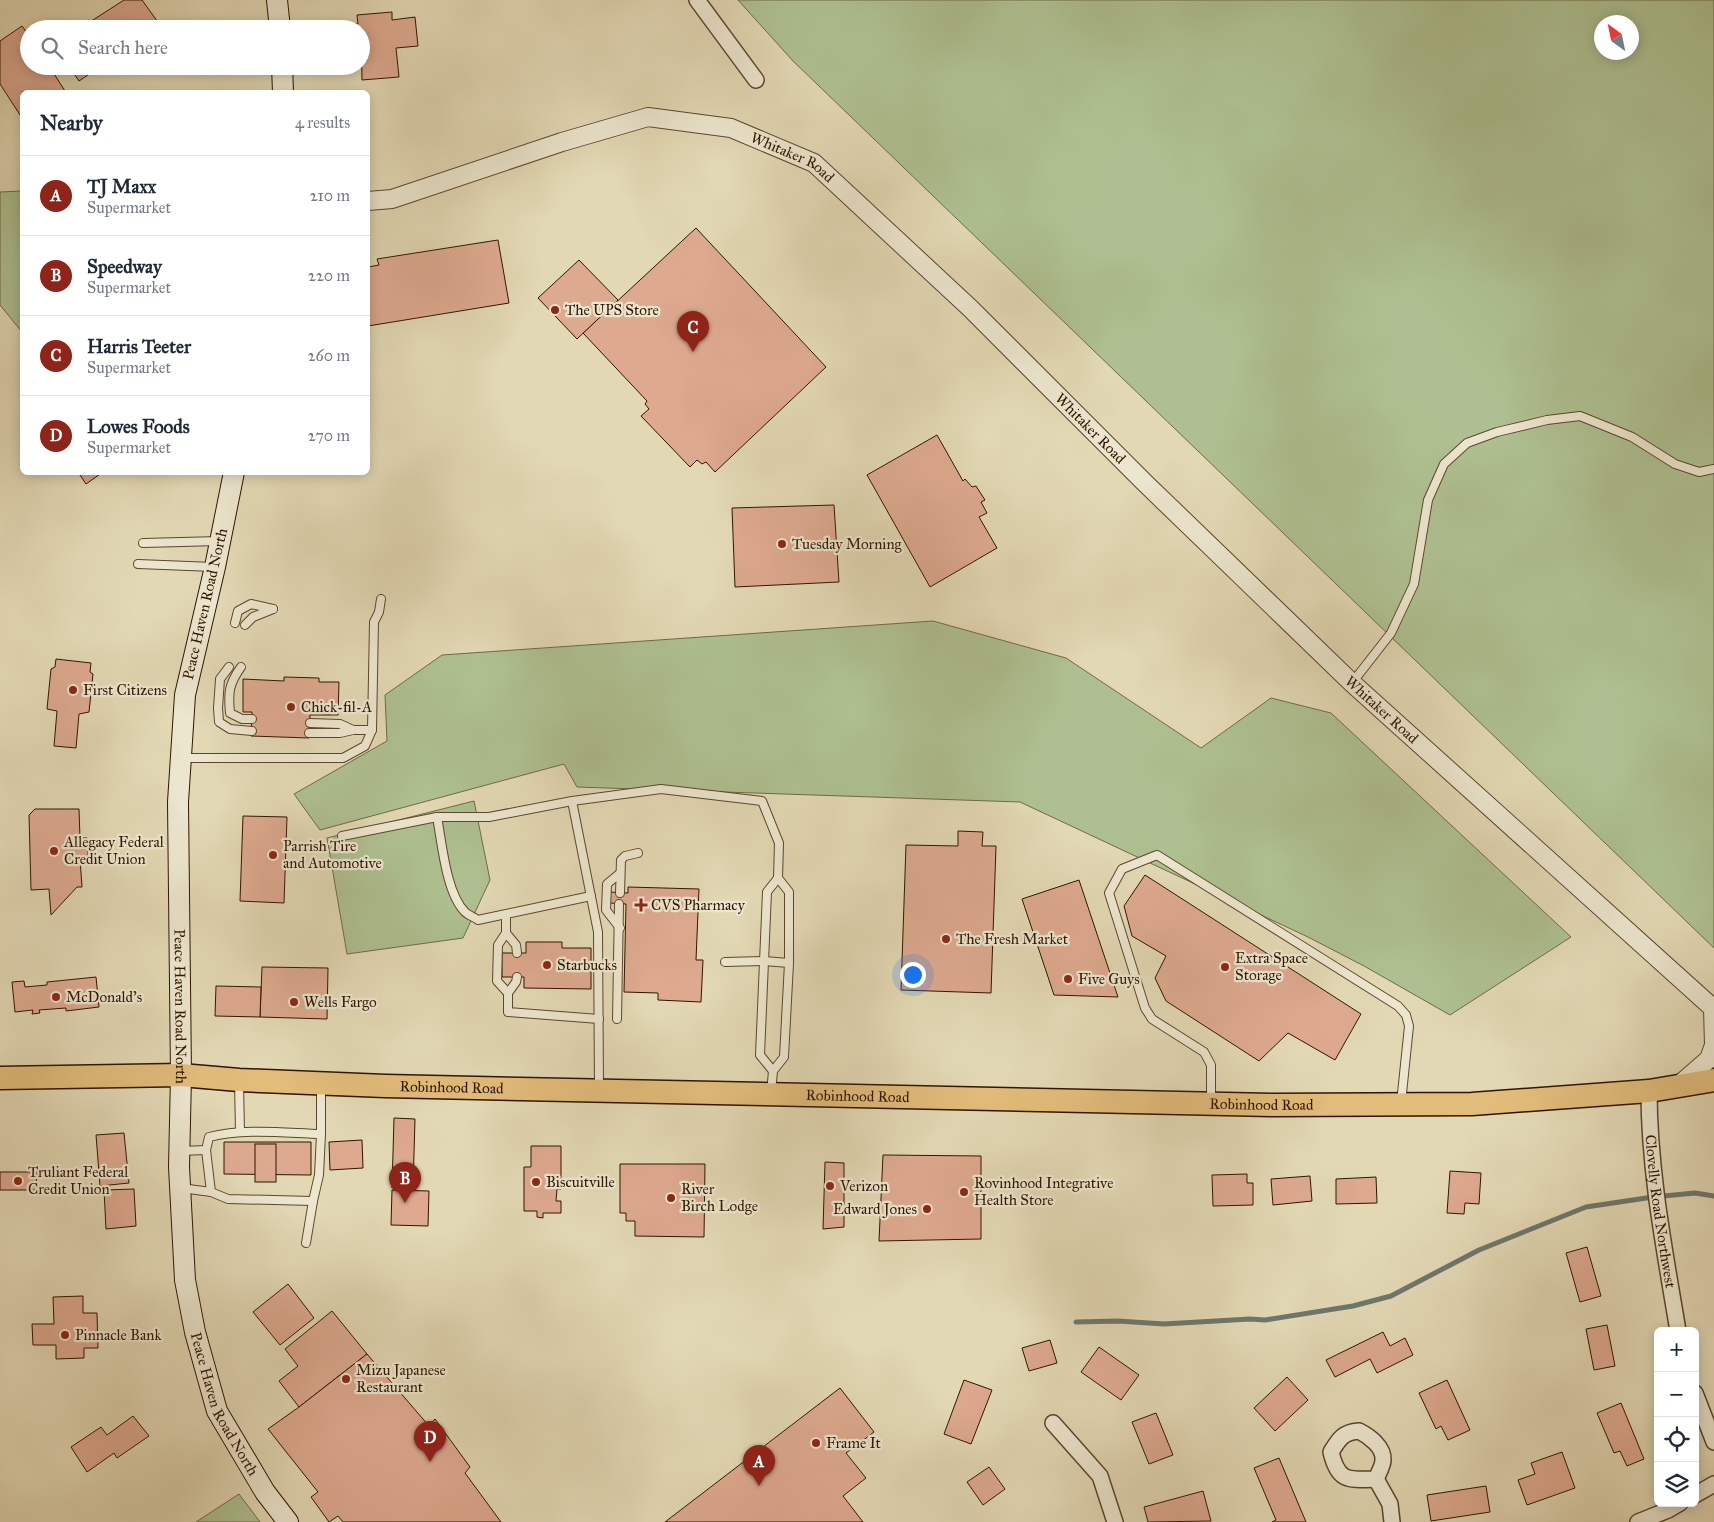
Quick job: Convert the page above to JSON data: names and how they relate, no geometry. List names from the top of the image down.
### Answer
{
  "streets": {
    "main road": ["Peace Haven Road North", "Robinhood Road"],
    "street": ["Whitaker Road", "Clovelly Road Northwest"]
  },
  "crossings": [
    ["Whitaker Road", "Robinhood Road"],
    ["Peace Haven Road North", "Robinhood Road"],
    ["Robinhood Road", "Clovelly Road Northwest"]
  ],
  "places": {
    "other": [
      "The UPS Store",
      "Tuesday Morning",
      "First Citizens",
      "Chick-fil-A",
      "Allegacy Federal Credit Union",
      "Parrish Tire and Automotive",
      "The Fresh Market",
      "Starbucks",
      "Extra Space Storage",
      "Five Guys",
      "McDonald's",
      "Wells Fargo",
      "Truliant Federal Credit Union",
      "Biscuitville",
      "Verizon",
      "Rovinhood Integrative Health Store",
      "River Birch Lodge",
      "Edward Jones",
      "Pinnacle Bank",
      "Mizu Japanese Restaurant",
      "Frame It"
    ],
    "health": ["CVS Pharmacy"]
  },
  "north": "top left",
  "page": {
    "search": "Search here",
    "heading": ["Nearby", "4 results"],
    "list": [
      {
        "mark": "A",
        "name": "TJ Maxx",
        "note": "Supermarket",
        "value": "210 m"
      },
      {
        "mark": "B",
        "name": "Speedway",
        "note": "Supermarket",
        "value": "220 m"
      },
      {
        "mark": "C",
        "name": "Harris Teeter",
        "note": "Supermarket",
        "value": "260 m"
      },
      {
        "mark": "D",
        "name": "Lowes Foods",
        "note": "Supermarket",
        "value": "270 m"
      }
    ],
    "pins": [
      "C",
      "B",
      "D",
      "A"
    ],
    "map_buttons": ["+", "−"]
  }
}
